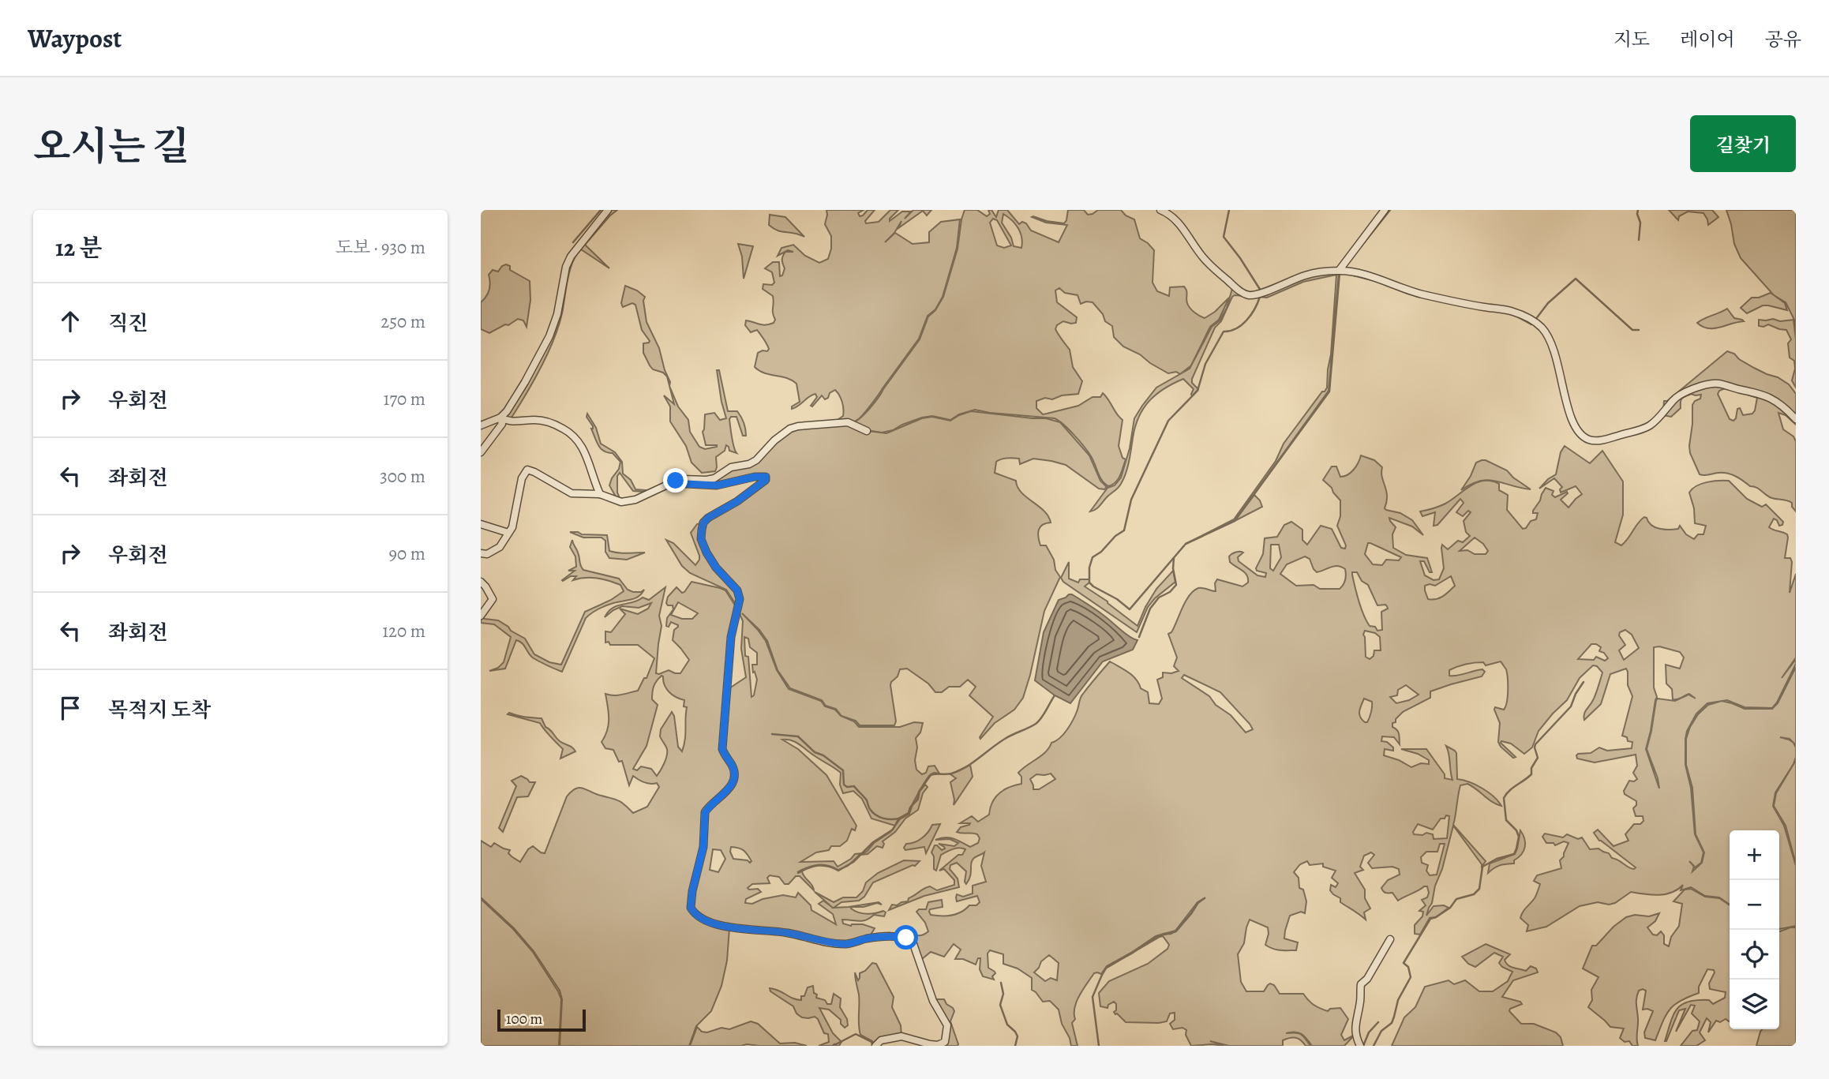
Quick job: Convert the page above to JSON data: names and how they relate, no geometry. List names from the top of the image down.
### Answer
{
  "scale_bar": "100 m",
  "page": {
    "header": "Waypost",
    "nav": ["지도", "레이어", "공유"],
    "title": "오시는 길",
    "buttons": "길찾기",
    "heading": ["12 분", "도보 · 930 m"],
    "list": [
      ["직진", "250 m"],
      ["우회전", "170 m"],
      ["좌회전", "300 m"],
      ["우회전", "90 m"],
      ["좌회전", "120 m"],
      "목적지 도착"
    ],
    "map_buttons": ["+", "−"],
    "scale": "100 m"
  }
}
